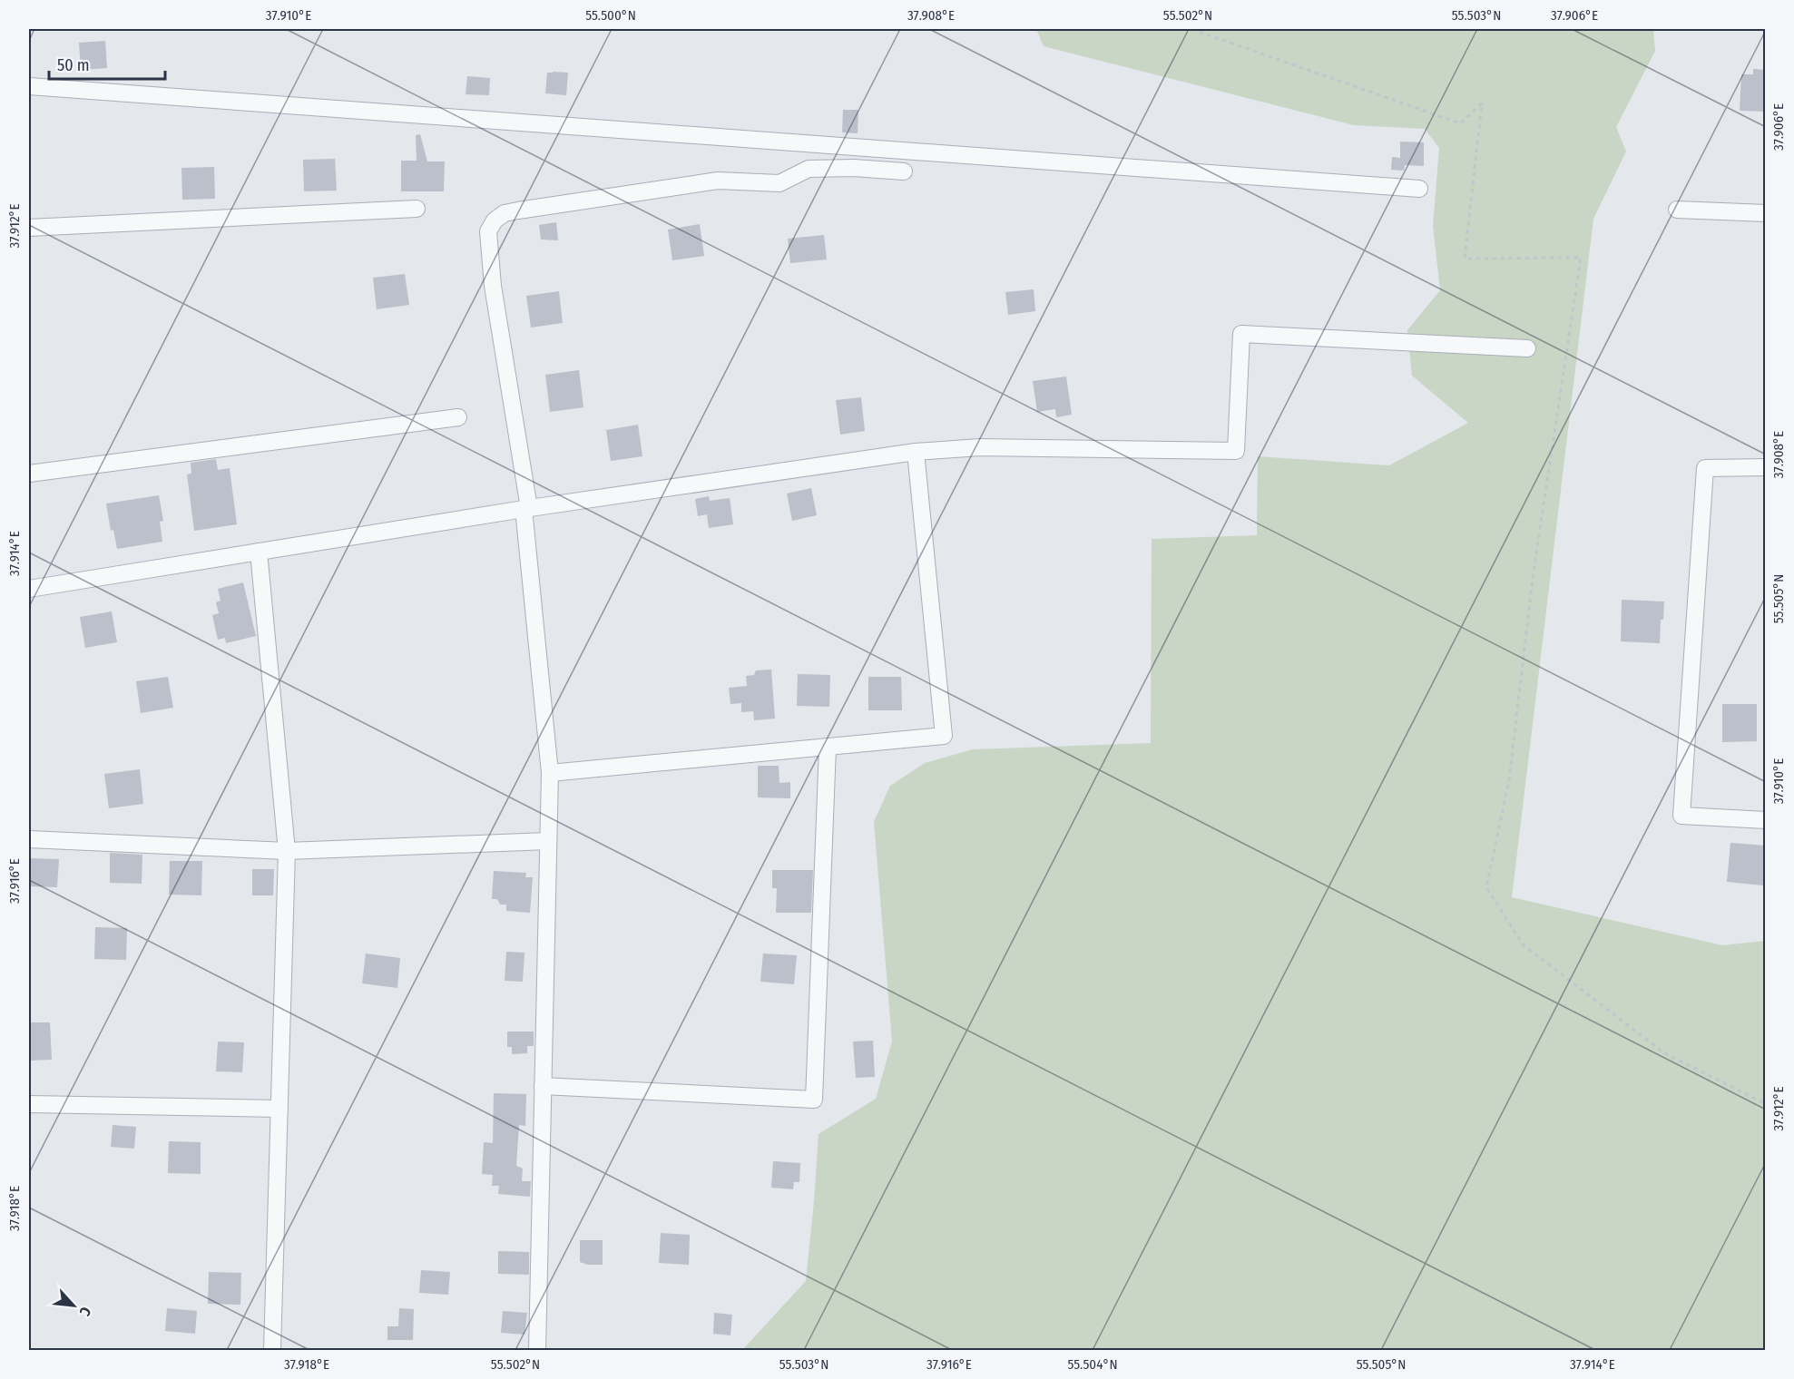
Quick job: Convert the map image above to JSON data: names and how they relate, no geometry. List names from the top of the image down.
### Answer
{
  "scale_bar": "50 m",
  "north": "bottom right",
  "coordinates": [
    "37.910°E",
    "55.500°N",
    "37.908°E",
    "55.502°N",
    "55.503°N",
    "37.906°E",
    "37.912°E",
    "37.914°E",
    "55.505°N",
    "37.916°E",
    "37.918°E",
    "55.504°N"
  ]
}
